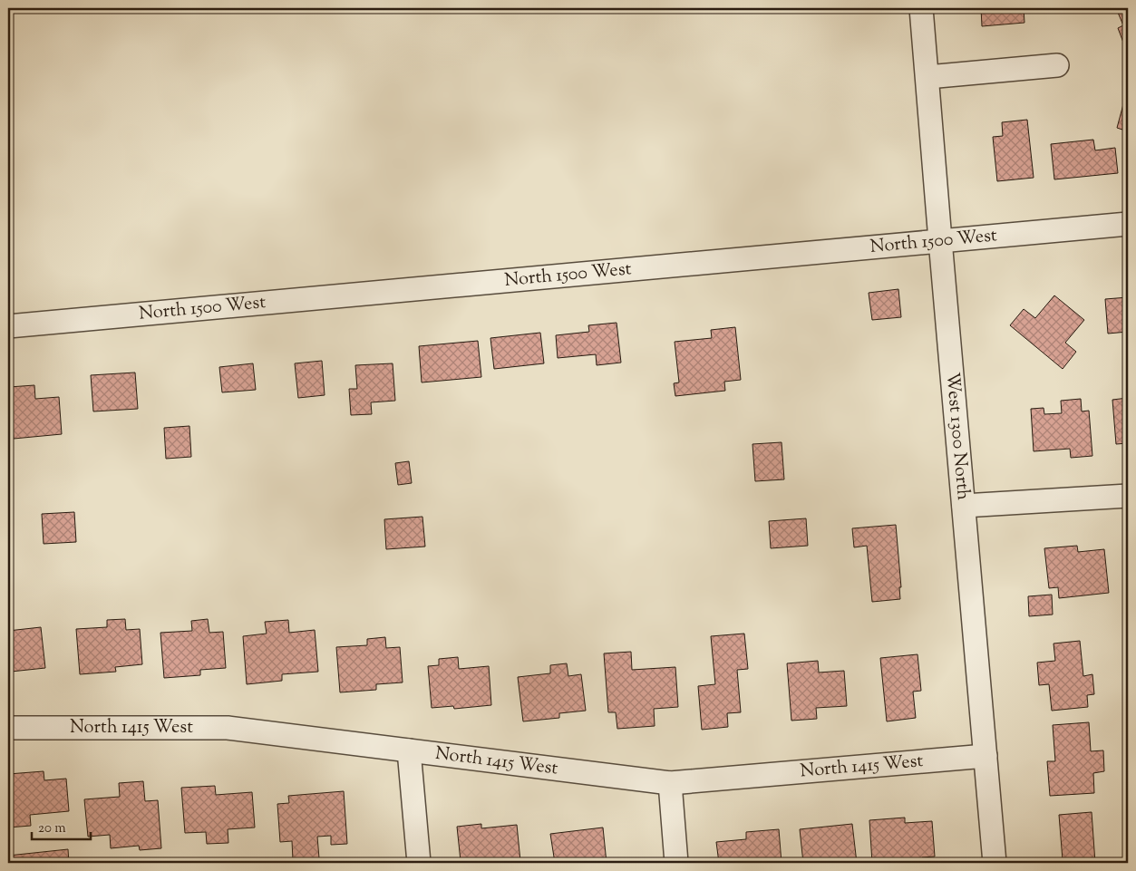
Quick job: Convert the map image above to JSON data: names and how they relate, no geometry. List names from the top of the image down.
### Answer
{
  "streets": {
    "street": ["North 1500 West", "West 1300 North", "North 1415 West"]
  },
  "crossings": [
    ["North 1500 West", "West 1300 North"],
    ["West 1300 North", "North 1415 West"]
  ],
  "scale_bar": "20 m"
}
